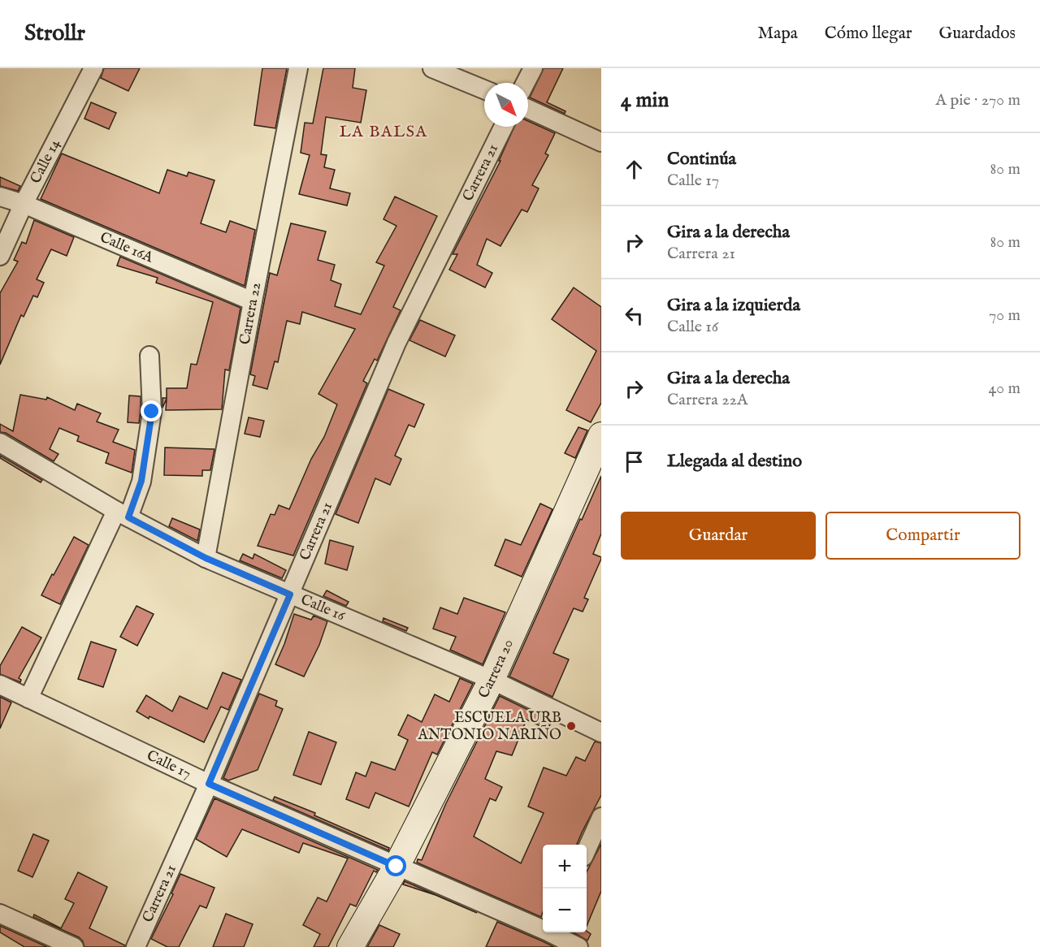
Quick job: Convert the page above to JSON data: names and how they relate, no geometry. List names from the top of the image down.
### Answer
{
  "streets": {
    "street": [
      "Calle 14",
      "Carrera 21",
      "Calle 16A",
      "Carrera 22",
      "Calle 16",
      "Carrera 20",
      "Calle 17"
    ]
  },
  "crossings": [
    ["Calle 14", "Calle 16A"],
    ["Carrera 21", "Calle 16"],
    ["Carrera 21", "Calle 17"],
    ["Calle 16A", "Carrera 22"],
    ["Carrera 22", "Calle 16"],
    ["Calle 16", "Carrera 20"],
    ["Carrera 20", "Calle 17"]
  ],
  "districts": ["LA BALSA"],
  "places": ["ESCUELA URB ANTONIO NARIÑO"],
  "north": "bottom right",
  "page": {
    "header": "Strollr",
    "nav": ["Mapa", "Cómo llegar", "Guardados"],
    "heading": ["4 min", "A pie · 270 m"],
    "list": [
      ["Continúa", "Calle 17", "80 m"],
      ["Gira a la derecha", "Carrera 21", "80 m"],
      ["Gira a la izquierda", "Calle 16", "70 m"],
      ["Gira a la derecha", "Carrera 22A", "40 m"],
      "Llegada al destino"
    ],
    "buttons": ["Guardar", "Compartir"],
    "map_buttons": ["+", "−"]
  }
}
